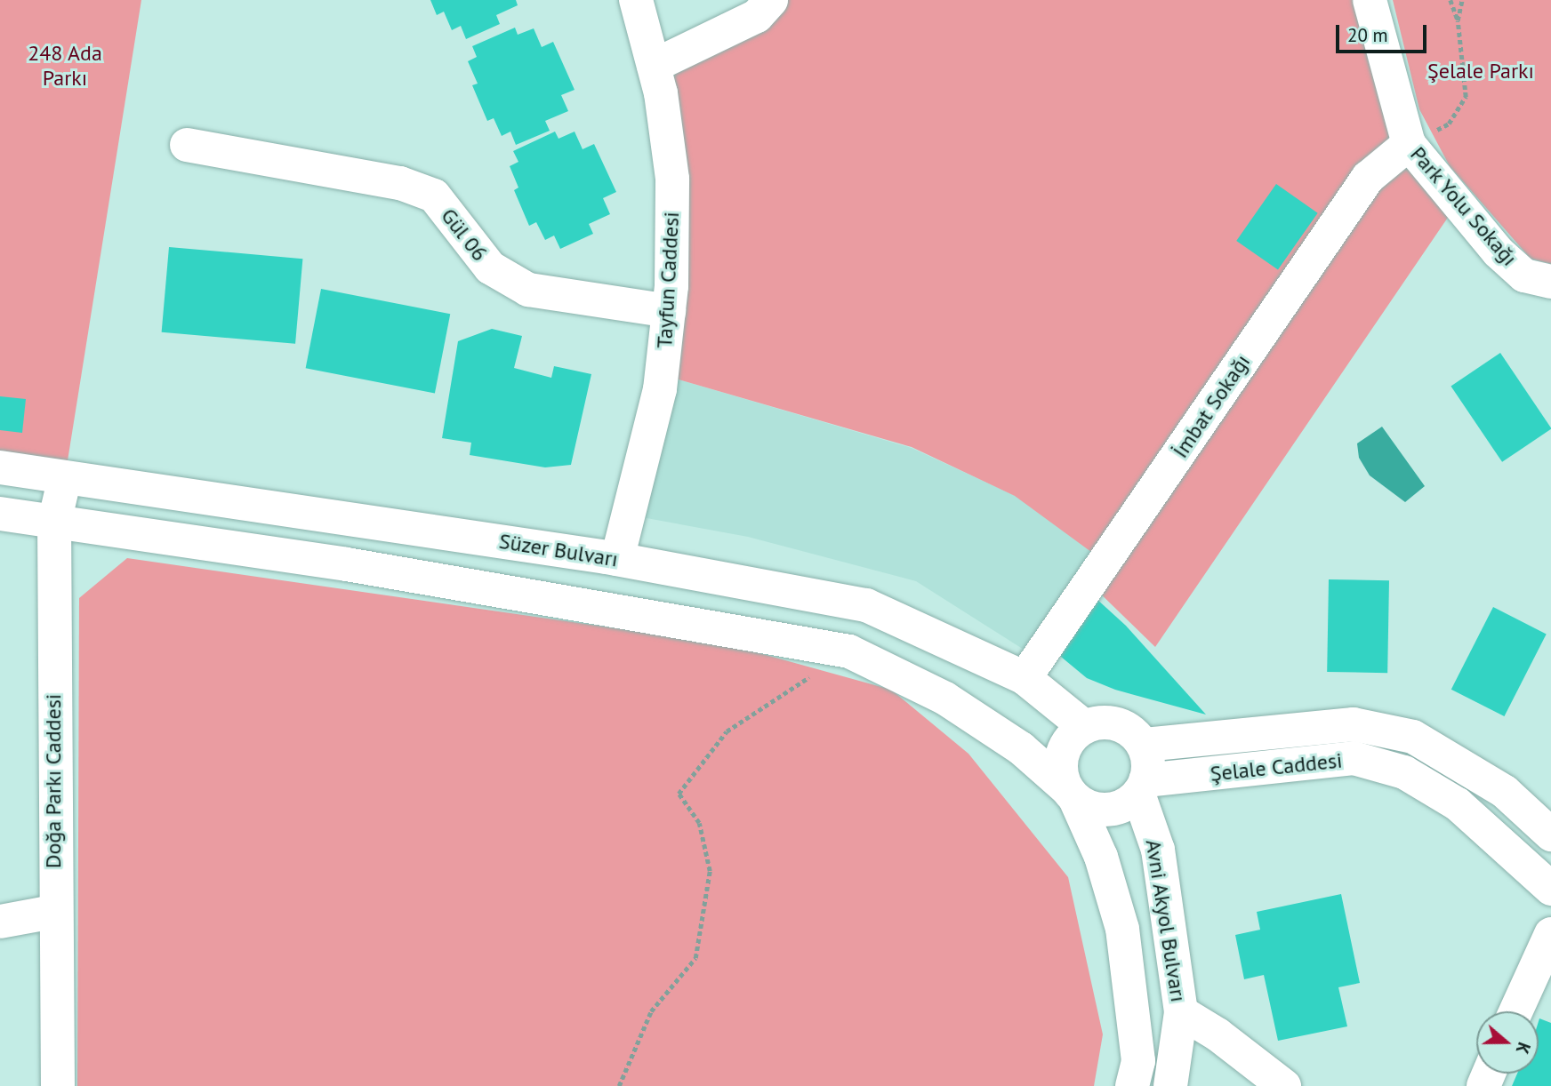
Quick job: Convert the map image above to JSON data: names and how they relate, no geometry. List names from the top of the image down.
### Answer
{
  "streets": {
    "street": [
      "Park Yolu Sokağı",
      "Gül 06",
      "Tayfun Caddesi",
      "İmbat Sokağı",
      "Süzer Bulvarı",
      "Şelale Caddesi",
      "Doğa Parkı Caddesi",
      "Avni Akyol Bulvarı"
    ]
  },
  "crossings": [
    ["Park Yolu Sokağı", "İmbat Sokağı"],
    ["Gül 06", "Tayfun Caddesi"],
    ["Tayfun Caddesi", "Süzer Bulvarı"],
    ["İmbat Sokağı", "Süzer Bulvarı"],
    ["Süzer Bulvarı", "Şelale Caddesi"],
    ["Süzer Bulvarı", "Doğa Parkı Caddesi"],
    ["Süzer Bulvarı", "Avni Akyol Bulvarı"],
    ["Şelale Caddesi", "Avni Akyol Bulvarı"]
  ],
  "parks": ["248 Ada Parkı", "Şelale Parkı"],
  "scale_bar": "20 m",
  "north": "right"
}
